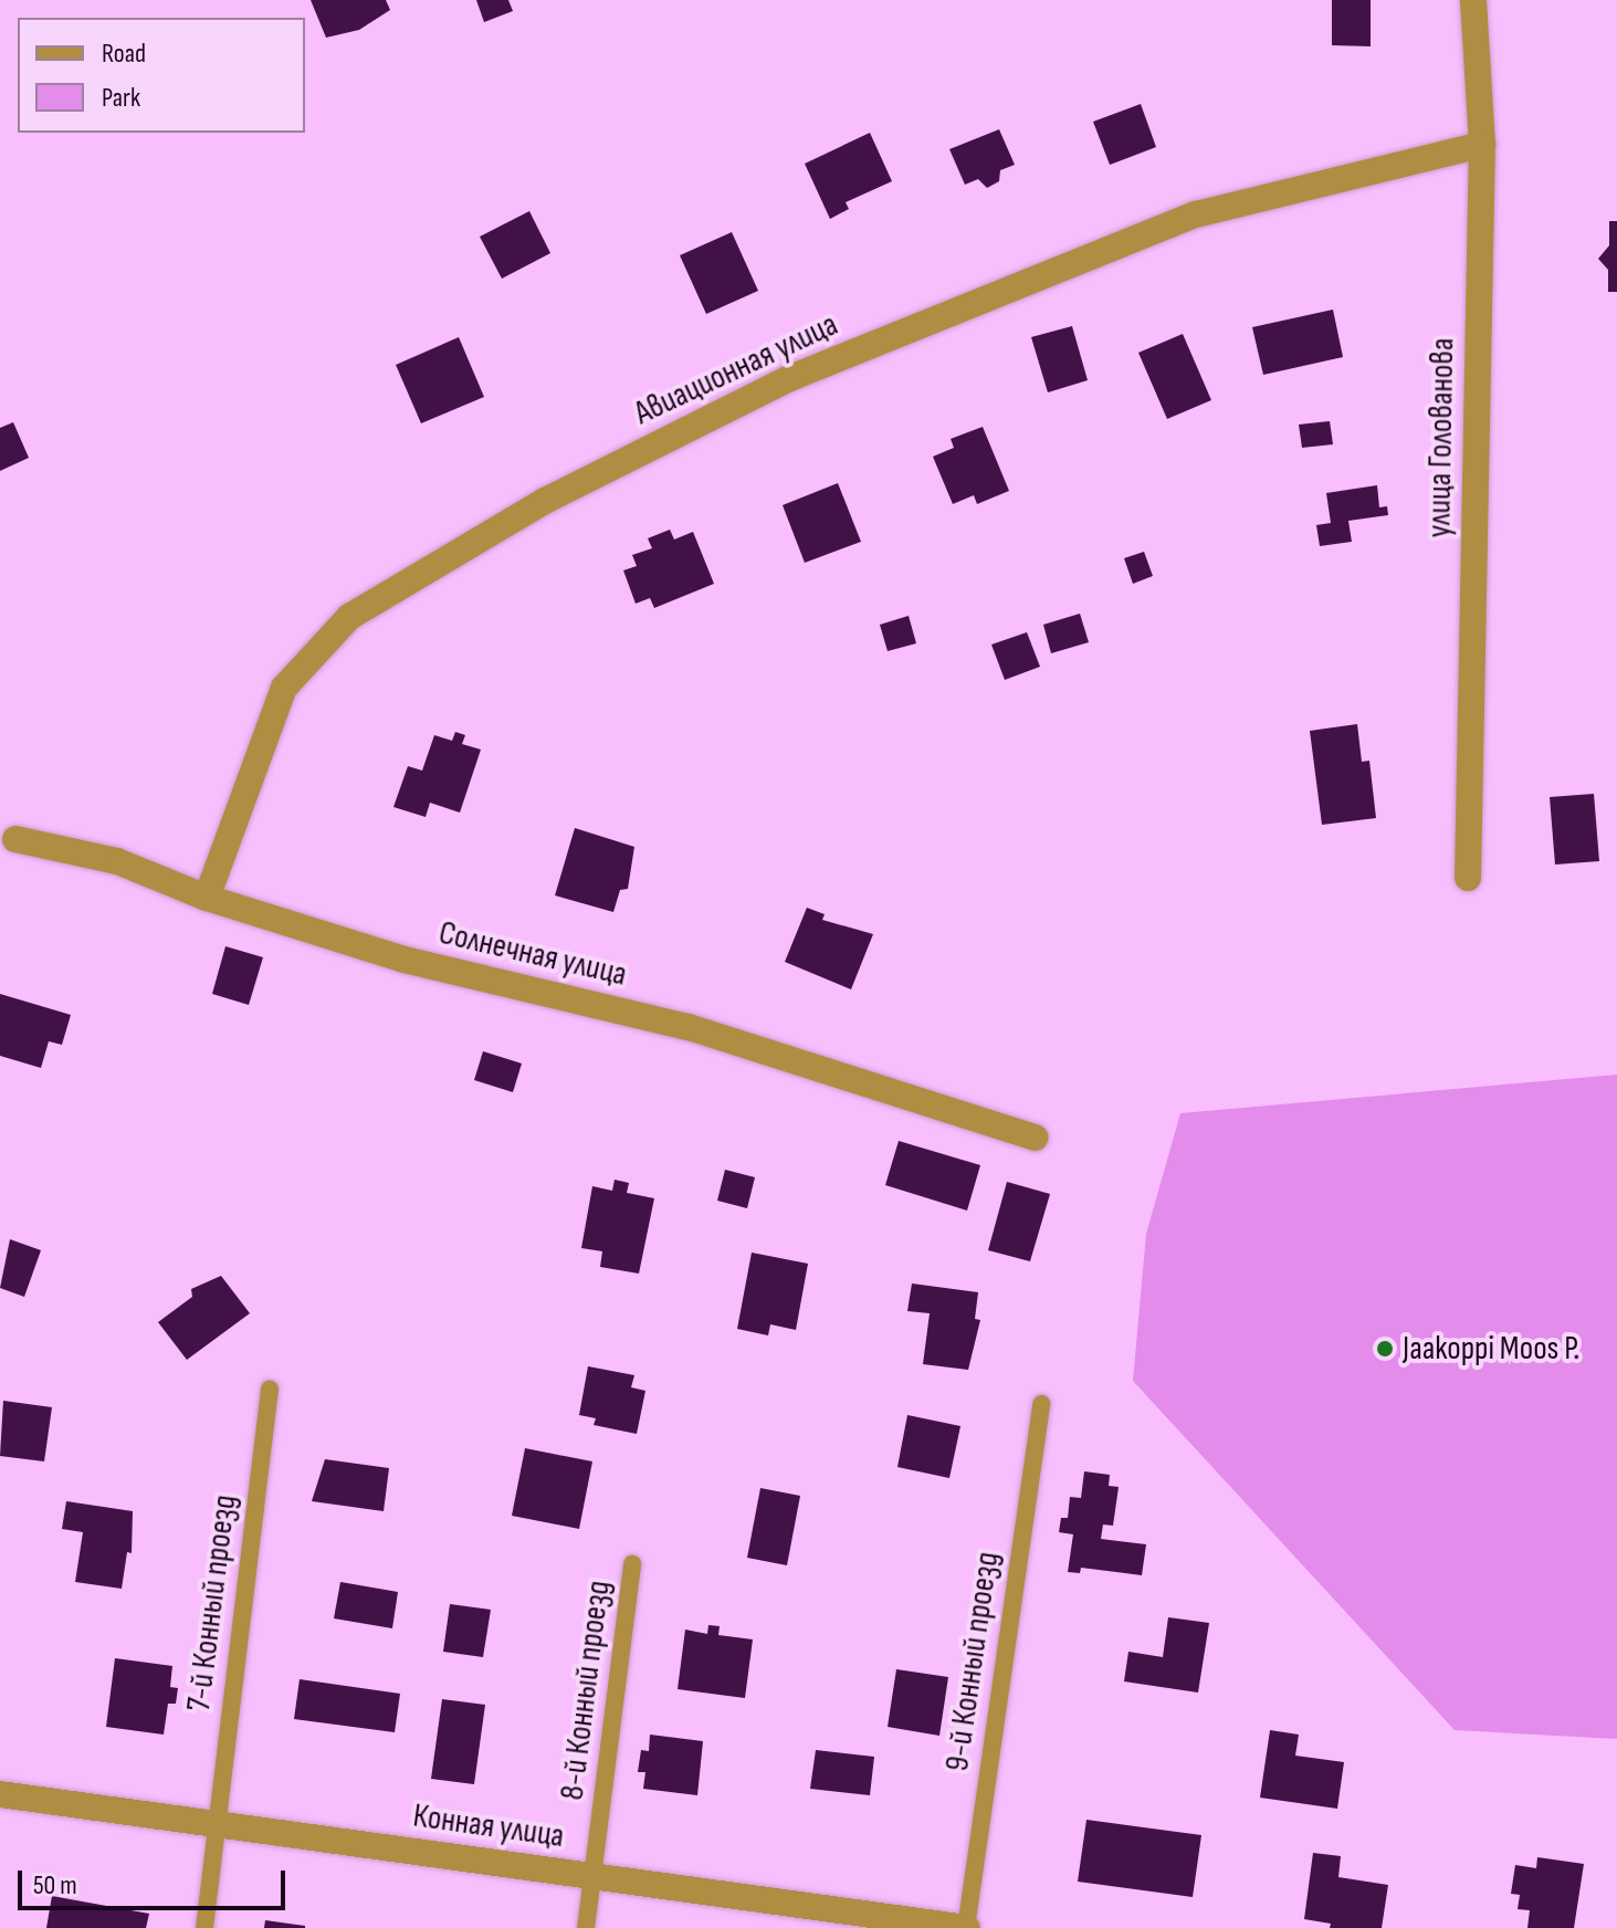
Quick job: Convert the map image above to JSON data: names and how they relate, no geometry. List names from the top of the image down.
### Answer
{
  "streets": {
    "street": [
      "Авиационная улица",
      "улица Голованова",
      "Солнечная улица",
      "Конная улица"
    ],
    "lane": ["7-й Конный проезд", "9-й Конный проезд", "8-й Конный проезд"]
  },
  "crossings": [
    ["Авиационная улица", "улица Голованова"],
    ["Авиационная улица", "Солнечная улица"],
    ["7-й Конный проезд", "Конная улица"],
    ["9-й Конный проезд", "Конная улица"],
    ["8-й Конный проезд", "Конная улица"]
  ],
  "places": ["Jaakoppi Moos P."],
  "legend": ["Road", "Park"],
  "scale_bar": "50 m"
}
